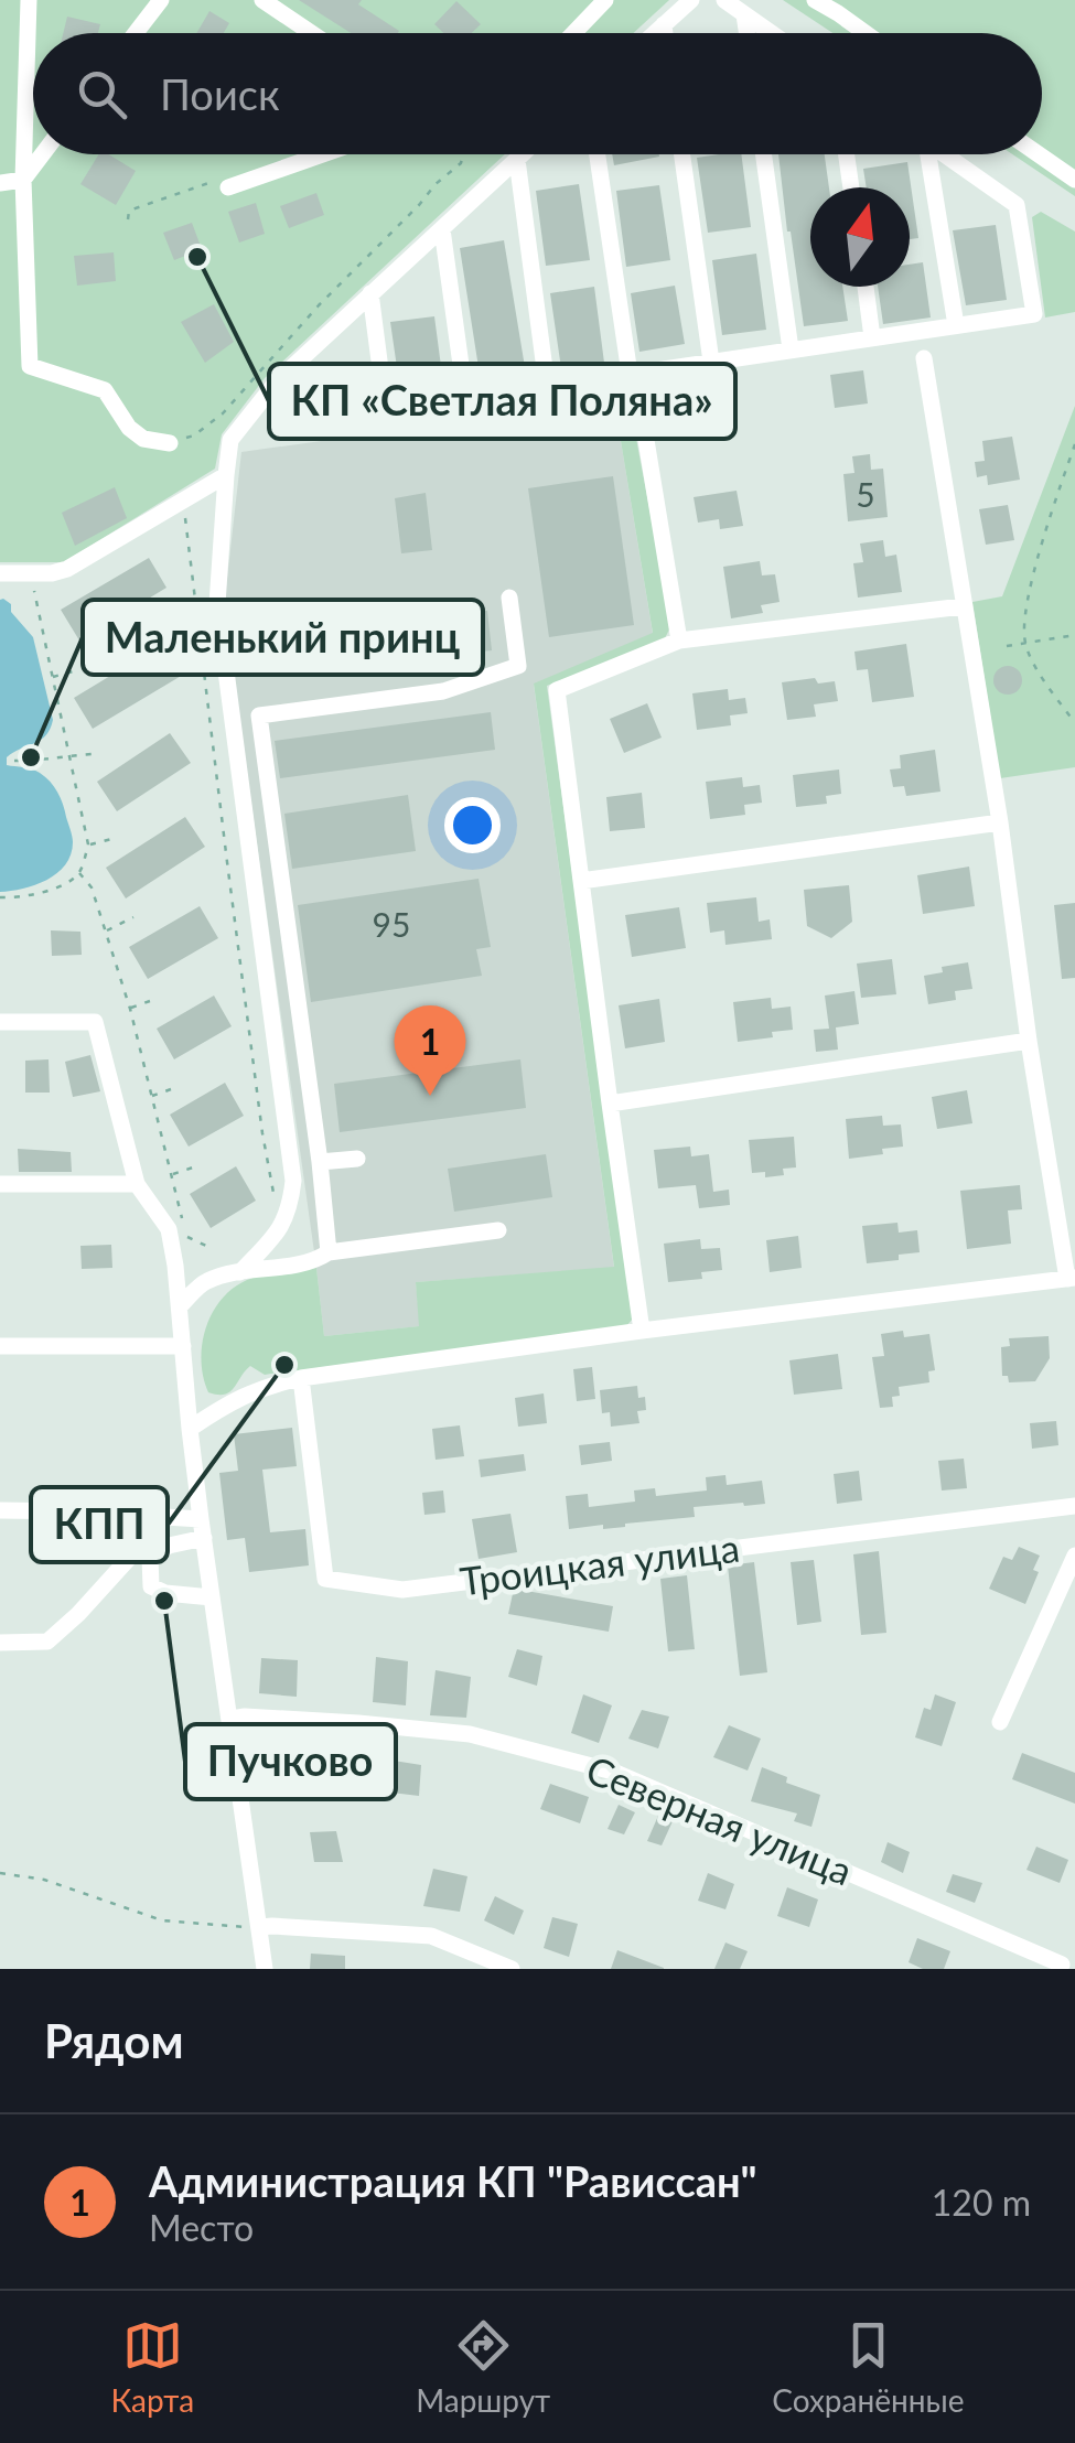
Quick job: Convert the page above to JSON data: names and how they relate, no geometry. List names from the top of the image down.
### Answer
{
  "streets": {
    "street": ["Троицкая улица", "Северная улица"]
  },
  "places": [
    "КП «Светлая Поляна»",
    "Маленький принц",
    "КПП",
    "Пучково"
  ],
  "house_numbers": ["5", "95"],
  "north": "top",
  "page": {
    "search": "Поиск",
    "pins": "1",
    "heading": "Рядом",
    "list": [
      {
        "mark": "1",
        "name": "Администрация КП \"Рависсан\"",
        "note": "Место",
        "value": "120 m"
      }
    ],
    "nav": ["Карта", "Маршрут", "Сохранённые"]
  }
}
